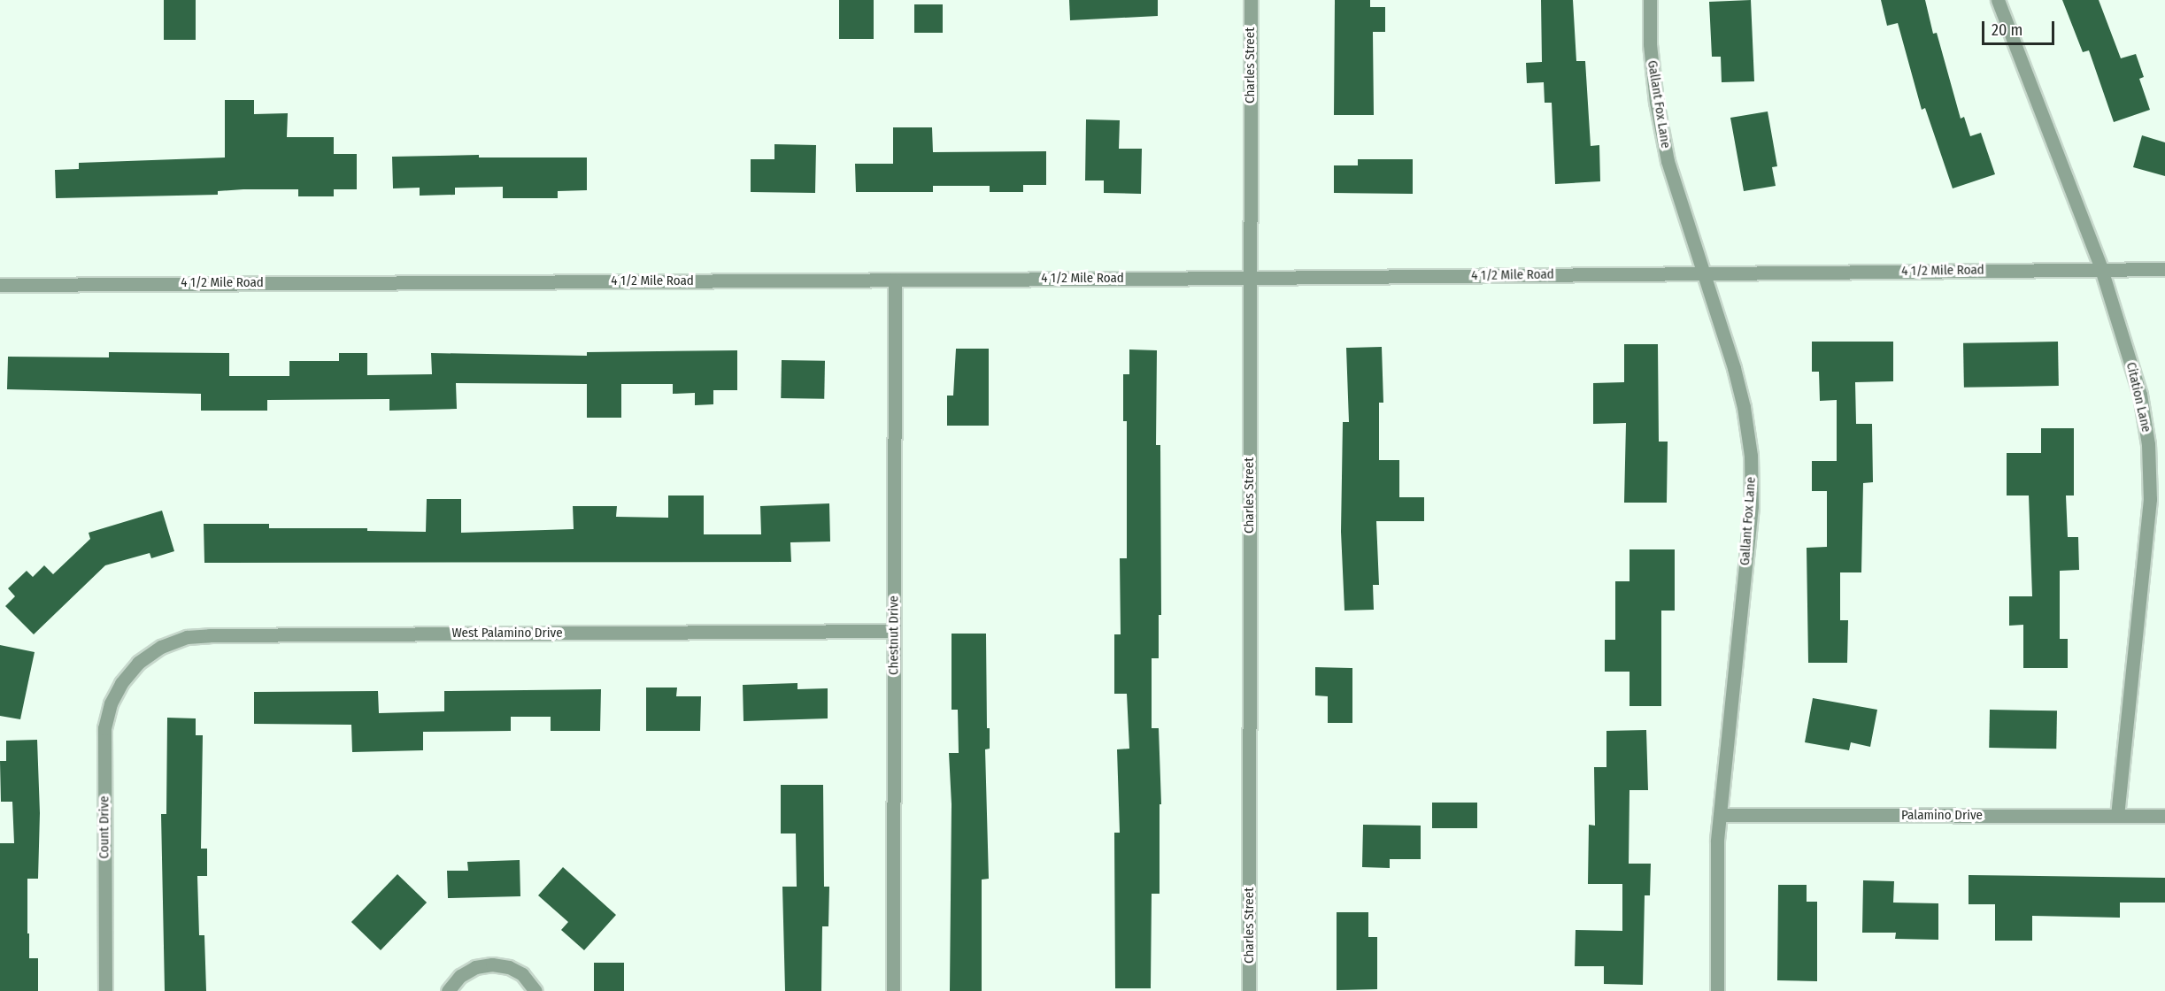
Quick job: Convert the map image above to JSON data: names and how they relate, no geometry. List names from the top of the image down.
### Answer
{
  "streets": {
    "street": [
      "Charles Street",
      "Gallant Fox Lane",
      "4 1/2 Mile Road",
      "Citation Lane",
      "West Palamino Drive",
      "Chestnut Drive",
      "Palamino Drive",
      "Count Drive"
    ]
  },
  "crossings": [
    ["Charles Street", "4 1/2 Mile Road"],
    ["Gallant Fox Lane", "4 1/2 Mile Road"],
    ["Gallant Fox Lane", "Palamino Drive"],
    ["4 1/2 Mile Road", "Citation Lane"],
    ["4 1/2 Mile Road", "Chestnut Drive"],
    ["Citation Lane", "Palamino Drive"],
    ["West Palamino Drive", "Chestnut Drive"],
    ["West Palamino Drive", "Count Drive"]
  ],
  "scale_bar": "20 m"
}
